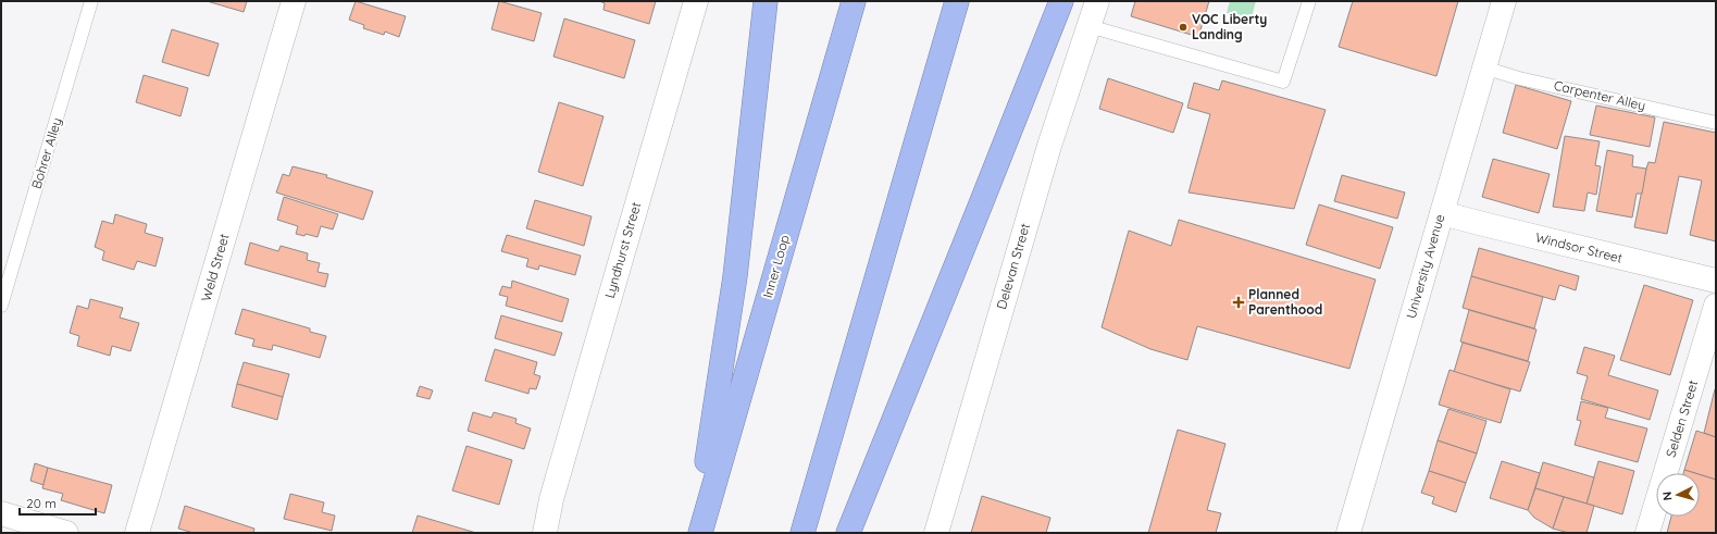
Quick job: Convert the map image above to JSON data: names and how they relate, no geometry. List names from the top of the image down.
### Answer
{
  "streets": {
    "highway": ["Inner Loop"],
    "street": [
      "Windsor Street",
      "Lyndhurst Street",
      "Delevan Street",
      "University Avenue",
      "Weld Street",
      "Selden Street"
    ],
    "lane": ["Carpenter Alley", "Bohrer Alley"]
  },
  "crossings": [
    ["Carpenter Alley", "University Avenue"],
    ["Windsor Street", "University Avenue"]
  ],
  "places": {
    "other": ["VOC Liberty Landing"],
    "health": ["Planned Parenthood"]
  },
  "scale_bar": "20 m",
  "north": "left"
}
